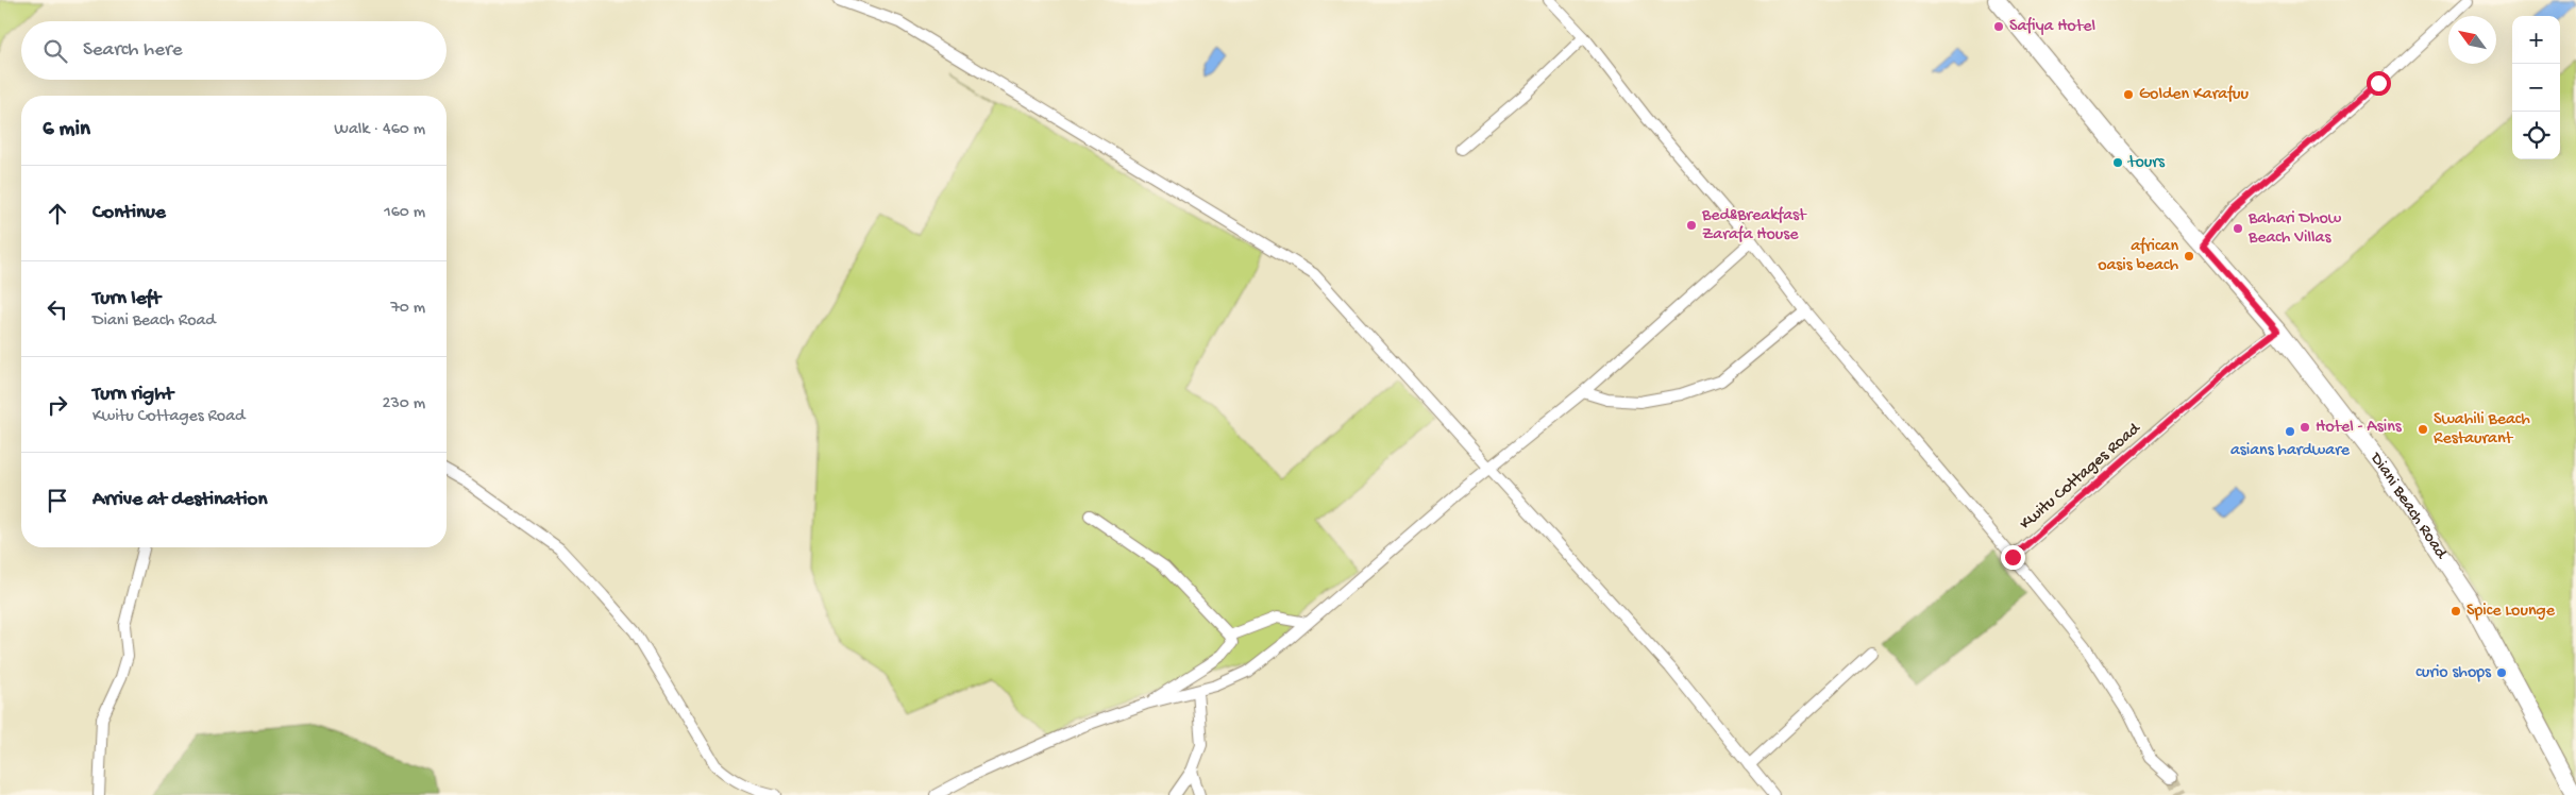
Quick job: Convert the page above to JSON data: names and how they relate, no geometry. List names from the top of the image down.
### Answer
{
  "streets": {
    "main road": ["Diani Beach Road"],
    "street": ["Kwitu Cottages Road"]
  },
  "crossings": [
    ["Kwitu Cottages Road", "Diani Beach Road"]
  ],
  "places": [
    "Safiya Hotel",
    "Golden Karafuu",
    "tours",
    "Bed&Breakfast Zarafa House",
    "Bahari Dhow Beach Villas",
    "african oasis beach",
    "Hotel - Asins",
    "Swahili Beach Restaurant",
    "asians hardware",
    "Spice Lounge",
    "curio shops"
  ],
  "north": "top left",
  "page": {
    "map_buttons": ["+", "−"],
    "search": "Search here",
    "heading": ["6 min", "Walk · 460 m"],
    "list": [
      ["Continue", "160 m"],
      ["Turn left", "Diani Beach Road", "70 m"],
      ["Turn right", "Kwitu Cottages Road", "230 m"],
      "Arrive at destination"
    ]
  }
}
